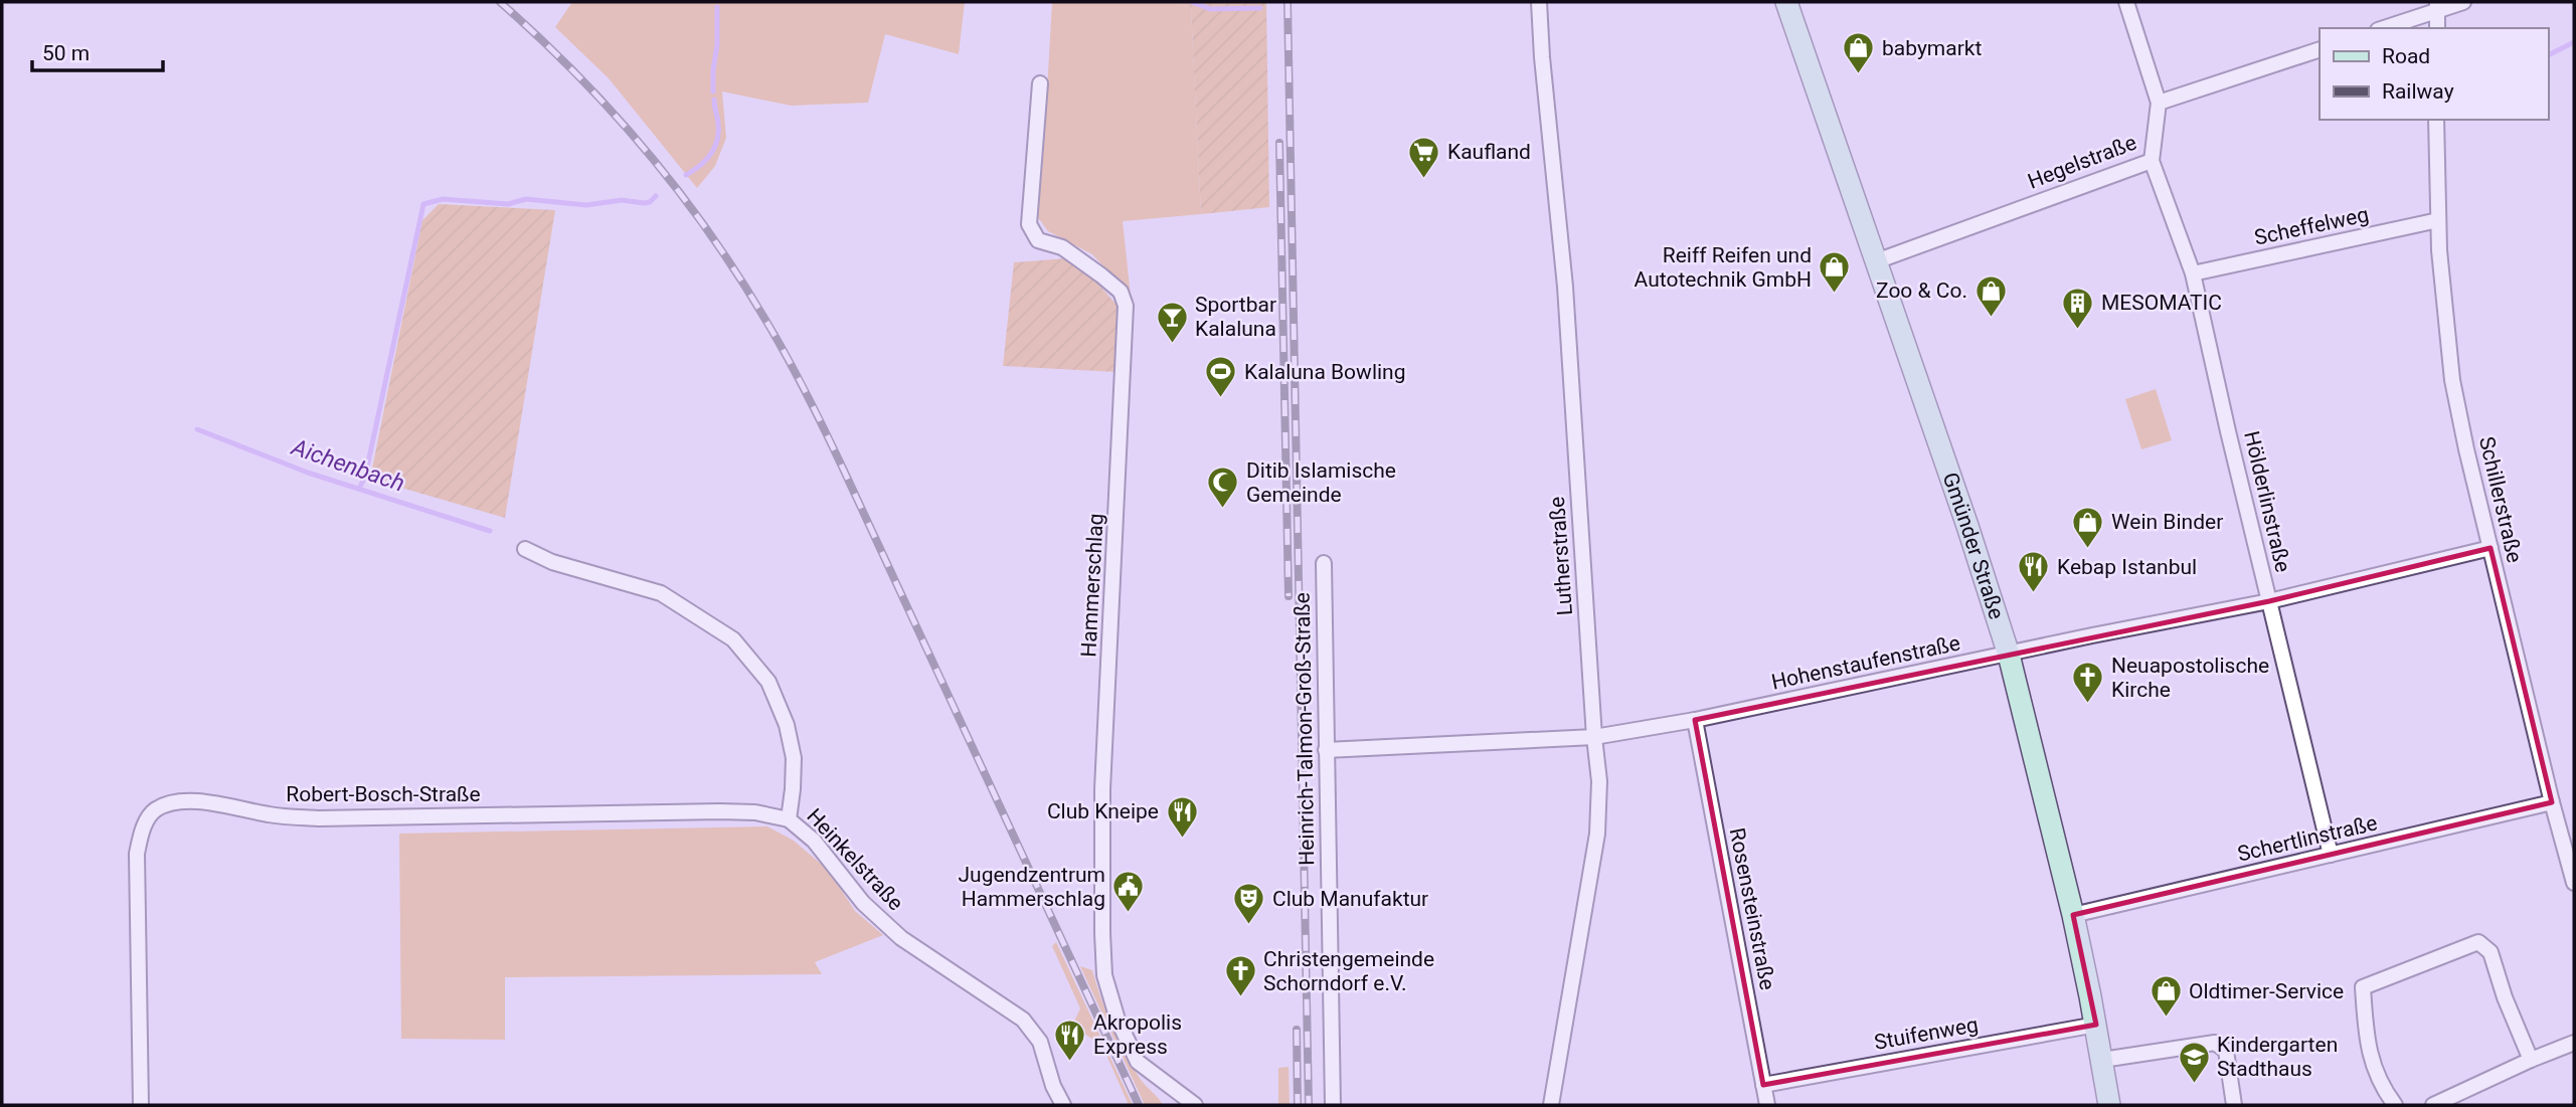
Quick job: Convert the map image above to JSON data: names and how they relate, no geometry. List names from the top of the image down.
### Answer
{
  "streets": {
    "street": [
      "Hegelstraße",
      "Scheffelweg",
      "Schillerstraße",
      "Hölderlinstraße",
      "Gmünder Straße",
      "Lutherstraße",
      "Hammerschlag",
      "Hohenstaufenstraße",
      "Heinrich-Talmon-Groß-Straße",
      "Robert-Bosch-Straße",
      "Schertlinstraße",
      "Heinkelstraße",
      "Rosensteinstraße",
      "Stuifenweg"
    ]
  },
  "crossings": [
    ["Hegelstraße", "Hölderlinstraße"],
    ["Hegelstraße", "Gmünder Straße"],
    ["Scheffelweg", "Schillerstraße"],
    ["Scheffelweg", "Hölderlinstraße"],
    ["Schillerstraße", "Hohenstaufenstraße"],
    ["Schillerstraße", "Schertlinstraße"],
    ["Hölderlinstraße", "Hohenstaufenstraße"],
    ["Hölderlinstraße", "Schertlinstraße"],
    ["Gmünder Straße", "Hohenstaufenstraße"],
    ["Gmünder Straße", "Schertlinstraße"],
    ["Gmünder Straße", "Stuifenweg"],
    ["Lutherstraße", "Hohenstaufenstraße"],
    ["Hohenstaufenstraße", "Heinrich-Talmon-Groß-Straße"],
    ["Hohenstaufenstraße", "Rosensteinstraße"],
    ["Robert-Bosch-Straße", "Heinkelstraße"],
    ["Rosensteinstraße", "Stuifenweg"]
  ],
  "water": ["Aichenbach"],
  "places": {
    "shop": [
      "babymarkt",
      "Reiff Reifen und Autotechnik GmbH",
      "Zoo & Co.",
      "Wein Binder",
      "Oldtimer-Service"
    ],
    "supermarket": ["Kaufland"],
    "building": ["MESOMATIC"],
    "bar": ["Sportbar Kalaluna"],
    "sports": ["Kalaluna Bowling"],
    "mosque": ["Ditib Islamische Gemeinde"],
    "restaurant": ["Kebap Istanbul", "Club Kneipe", "Akropolis Express"],
    "church": ["Neuapostolische Kirche", "Christengemeinde Schorndorf e.V."],
    "public building": ["Jugendzentrum Hammerschlag"],
    "theatre": ["Club Manufaktur"],
    "school or university": ["Kindergarten Stadthaus"]
  },
  "legend": ["Road", "Railway"],
  "scale_bar": "50 m"
}
